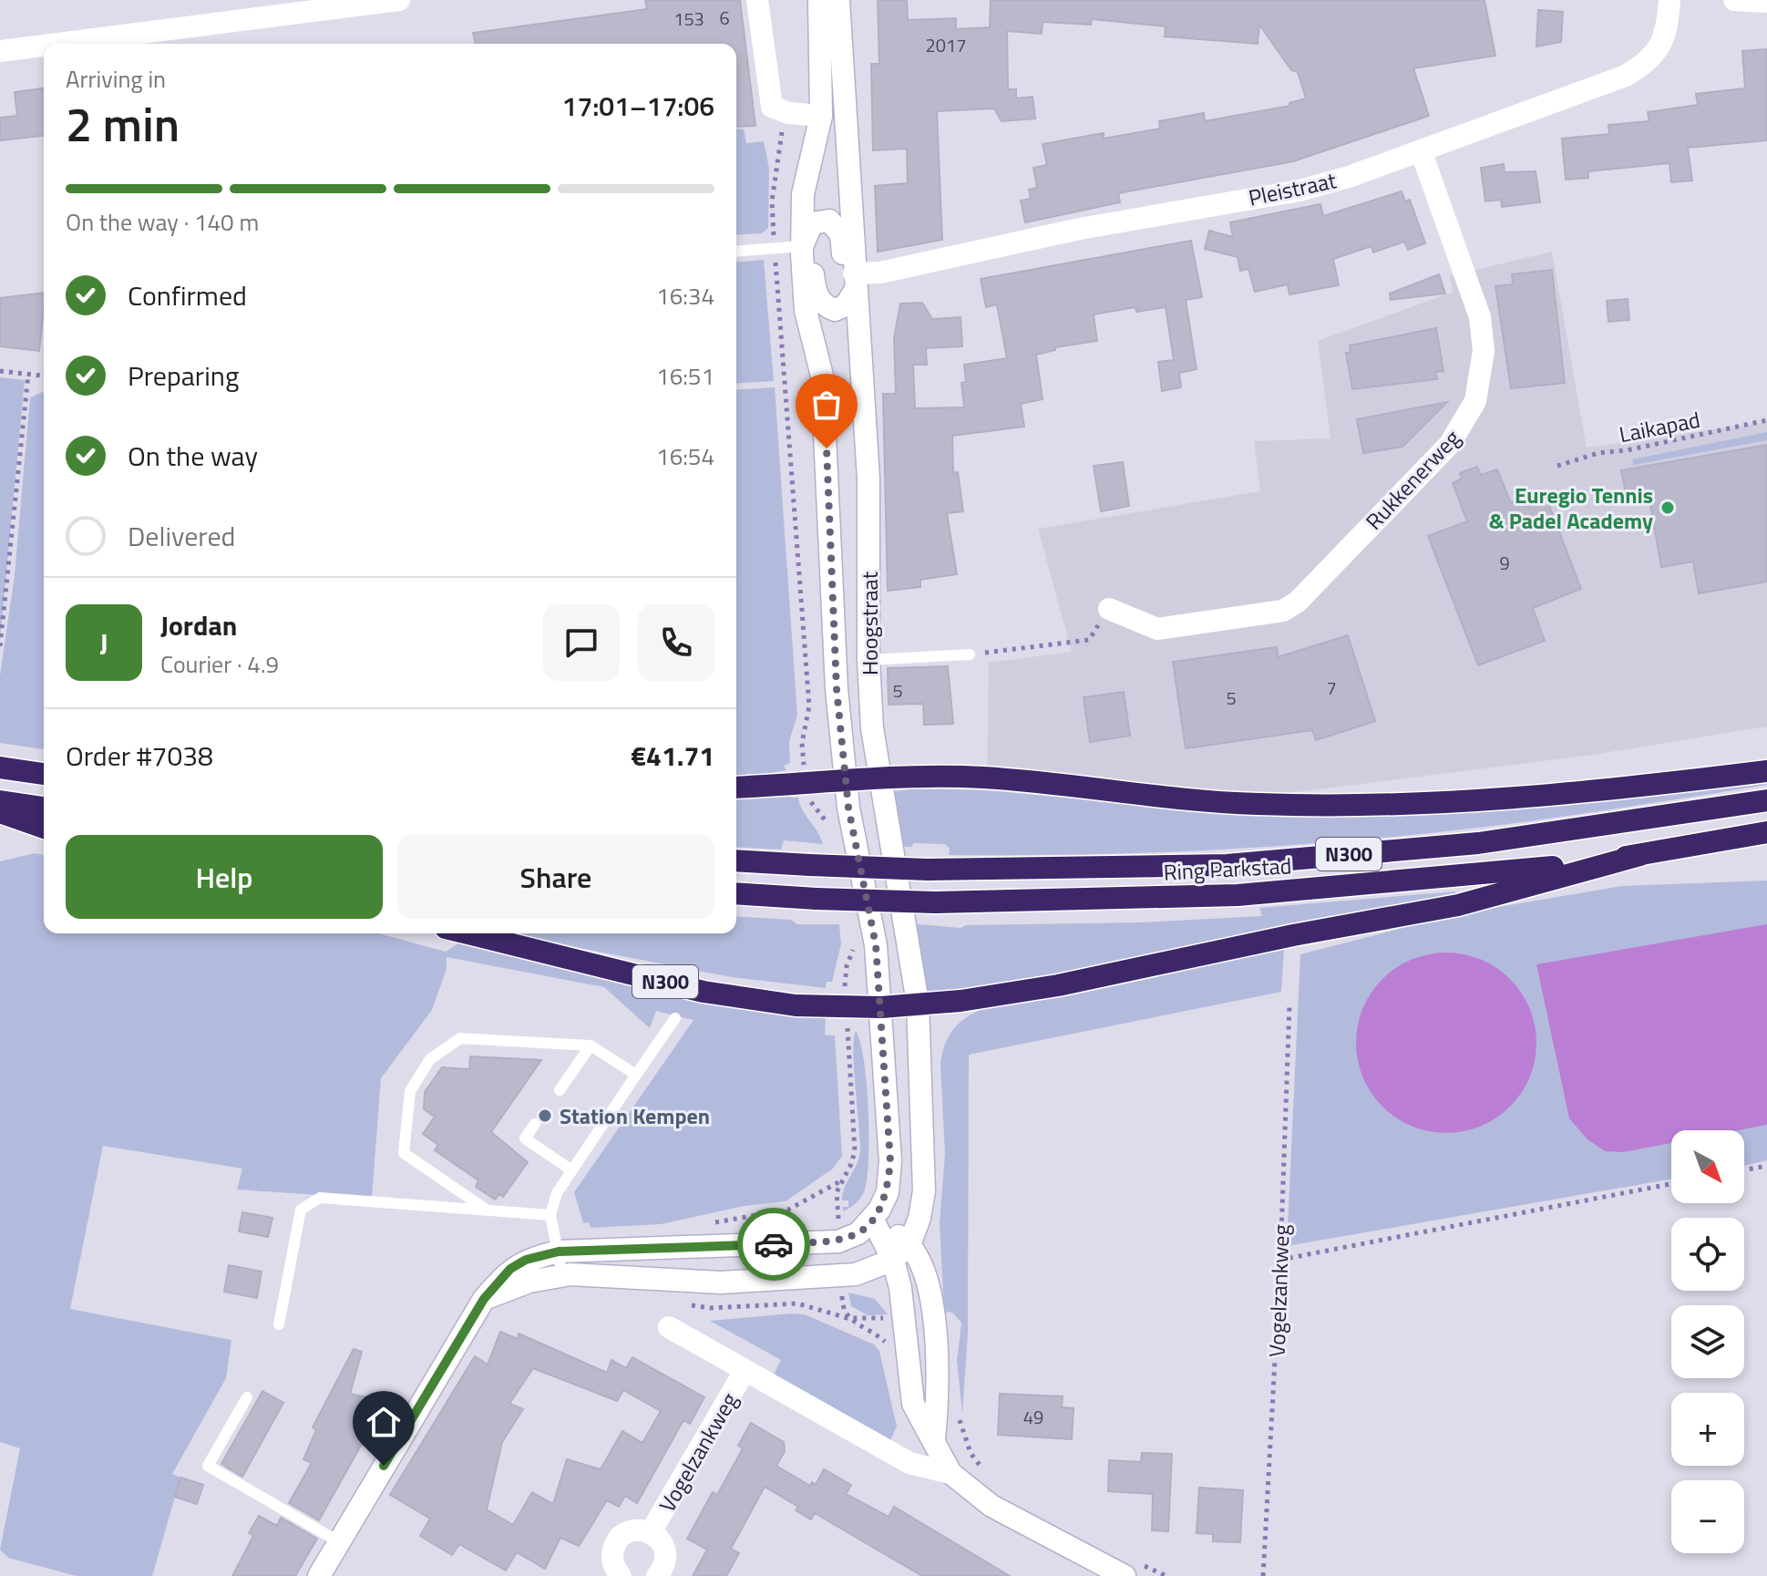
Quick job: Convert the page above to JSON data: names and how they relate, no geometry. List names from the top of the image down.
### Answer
{
  "streets": {
    "highway": ["N300", "Ring Parkstad"],
    "main road": [
      "Pleistraat",
      "Rukkenerweg",
      "Hoogstraat",
      "Vogelzankweg"
    ],
    "path": ["Laikapad"]
  },
  "crossings": [
    ["Pleistraat", "Rukkenerweg"],
    ["Pleistraat", "Hoogstraat"],
    ["Hoogstraat", "N300"],
    ["Hoogstraat", "Vogelzankweg"],
    ["N300", "Ring Parkstad"]
  ],
  "places": ["Euregio Tennis & Padel Academy", "Station Kempen"],
  "house_numbers": [
    "6",
    "153",
    "2017",
    "9",
    "7",
    "5",
    "5",
    "49"
  ],
  "north": "bottom right",
  "page": {
    "heading": ["2 min", "Arriving in", "17:01–17:06"],
    "panel": [
      "Jordan",
      "Courier · 4.9",
      "Order #7038",
      "€41.71"
    ],
    "bar": "On the way · 140 m",
    "list": [
      ["Confirmed", "16:34"],
      ["Preparing", "16:51"],
      ["On the way", "16:54"],
      "Delivered"
    ],
    "round": "J",
    "buttons": ["Help", "Share"],
    "map_buttons": ["+", "−"]
  }
}
